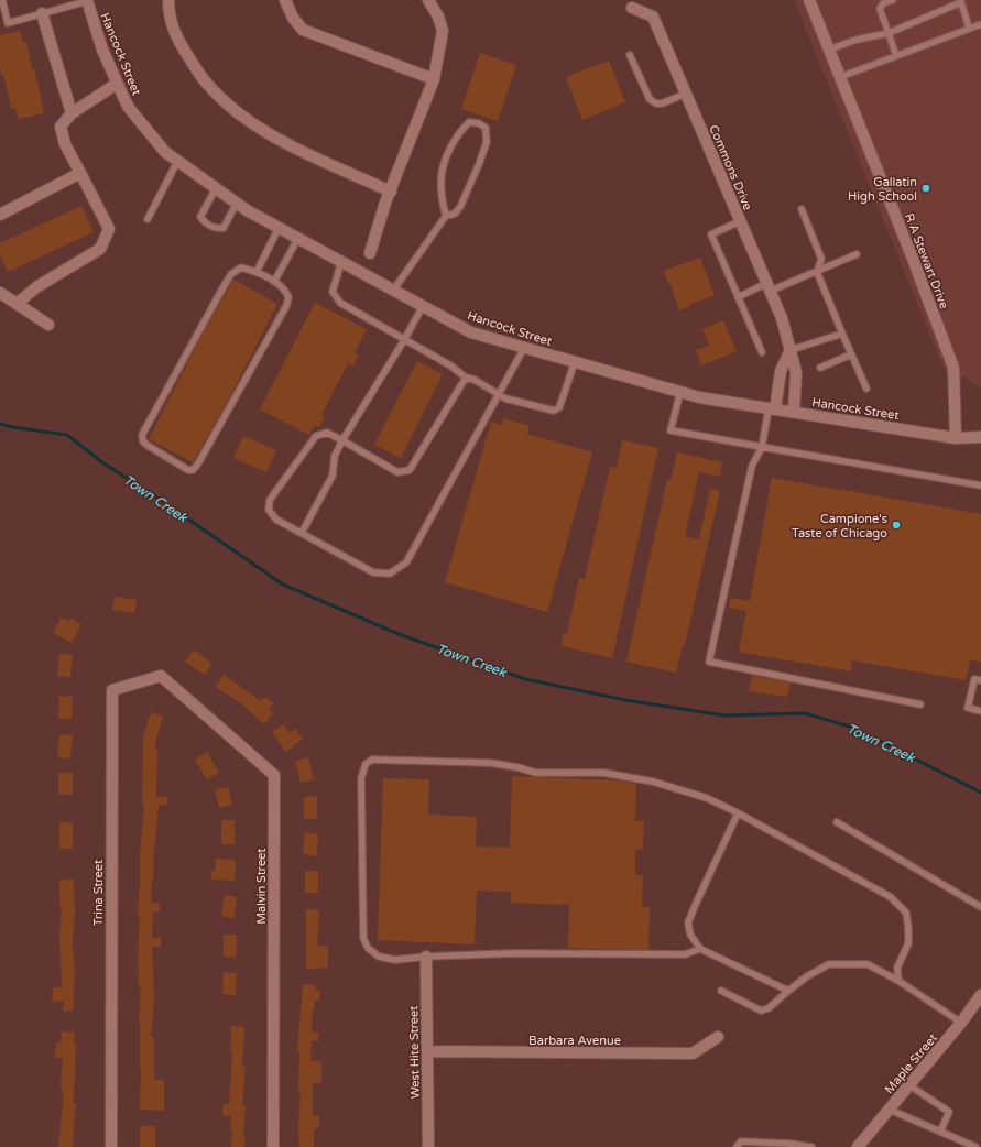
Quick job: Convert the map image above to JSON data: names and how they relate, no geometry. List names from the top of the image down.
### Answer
{
  "streets": {
    "street": [
      "Hancock Street",
      "Commons Drive",
      "R A Stewart Drive",
      "Malvin Street",
      "Trina Street",
      "Barbara Avenue",
      "West Hite Street",
      "Maple Street"
    ]
  },
  "crossings": [
    ["Hancock Street", "Commons Drive"],
    ["Hancock Street", "R A Stewart Drive"],
    ["Malvin Street", "Trina Street"],
    ["Barbara Avenue", "West Hite Street"]
  ],
  "water": ["Town Creek"],
  "places": ["Gallatin High School", "Campione's Taste of Chicago"]
}
